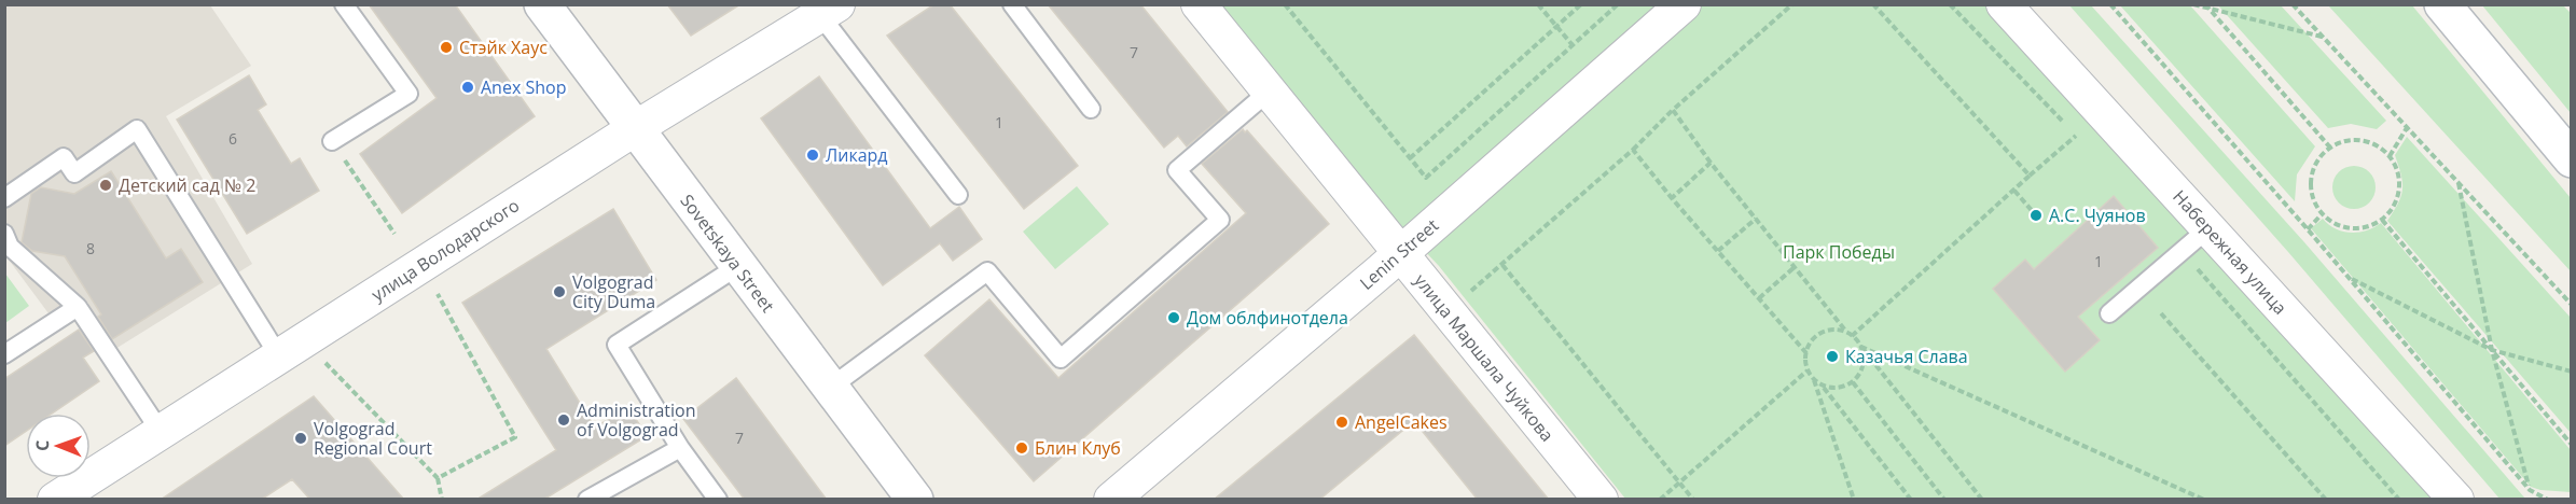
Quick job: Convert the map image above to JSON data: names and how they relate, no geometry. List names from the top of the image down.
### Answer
{
  "streets": {
    "street": [
      "улица Володарского",
      "Набережная улица",
      "Sovetskaya Street",
      "Lenin Street",
      "улица Маршала Чуйкова"
    ]
  },
  "crossings": [
    ["улица Володарского", "Sovetskaya Street"],
    ["Lenin Street", "улица Маршала Чуйкова"]
  ],
  "parks": ["Парк Победы"],
  "places": [
    "Стэйк Хаус",
    "Anex Shop",
    "Ликард",
    "Детский сад № 2",
    "А.С. Чуянов",
    "Volgograd City Duma",
    "Дом облфинотдела",
    "Казачья Слава",
    "Administration of Volgograd",
    "AngelCakes",
    "Volgograd Regional Court",
    "Блин Клуб"
  ],
  "house_numbers": [
    "7",
    "1",
    "6",
    "8",
    "1",
    "7"
  ],
  "north": "left"
}
